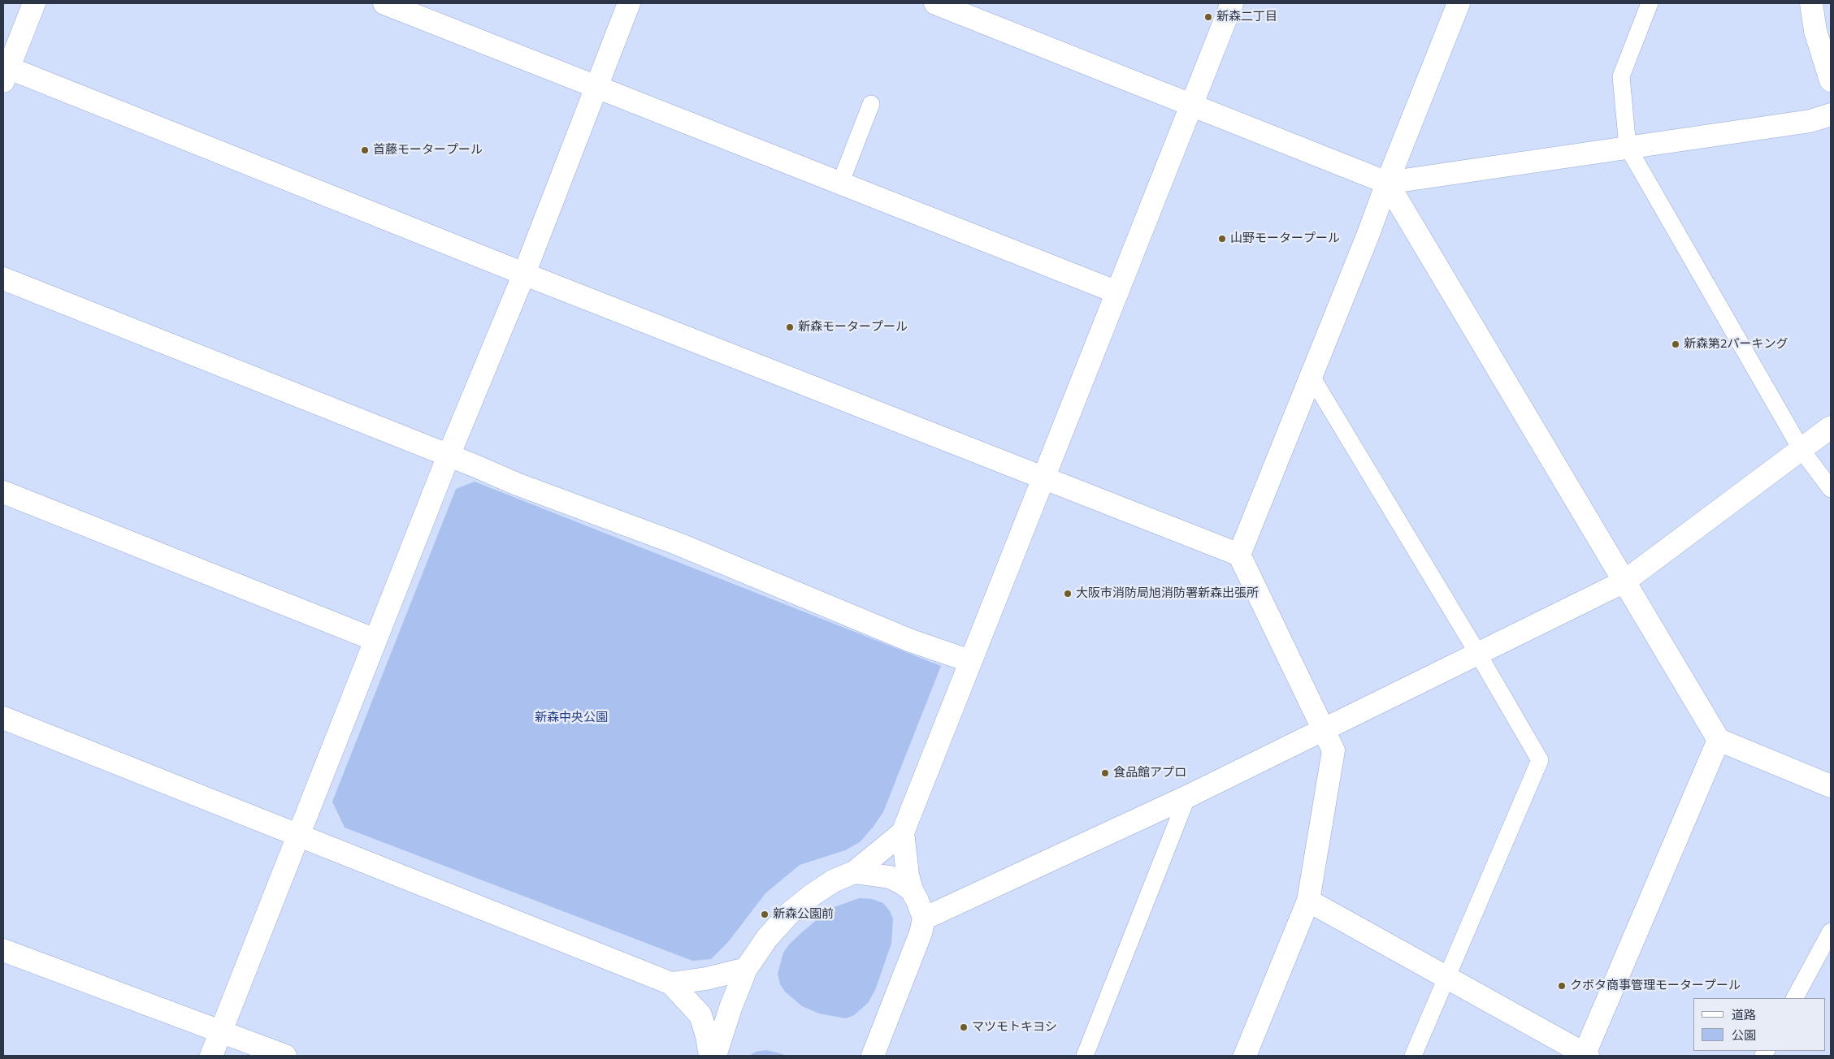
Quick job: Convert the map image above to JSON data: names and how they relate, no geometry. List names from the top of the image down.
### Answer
{
  "parks": ["新森中央公園"],
  "places": [
    "新森二丁目",
    "首藤モータープール",
    "山野モータープール",
    "新森モータープール",
    "新森第2パーキング",
    "大阪市消防局旭消防署新森出張所",
    "食品館アプロ",
    "新森公園前",
    "クボタ商事管理モータープール",
    "マツモトキヨシ"
  ],
  "legend": ["道路", "公園"]
}
